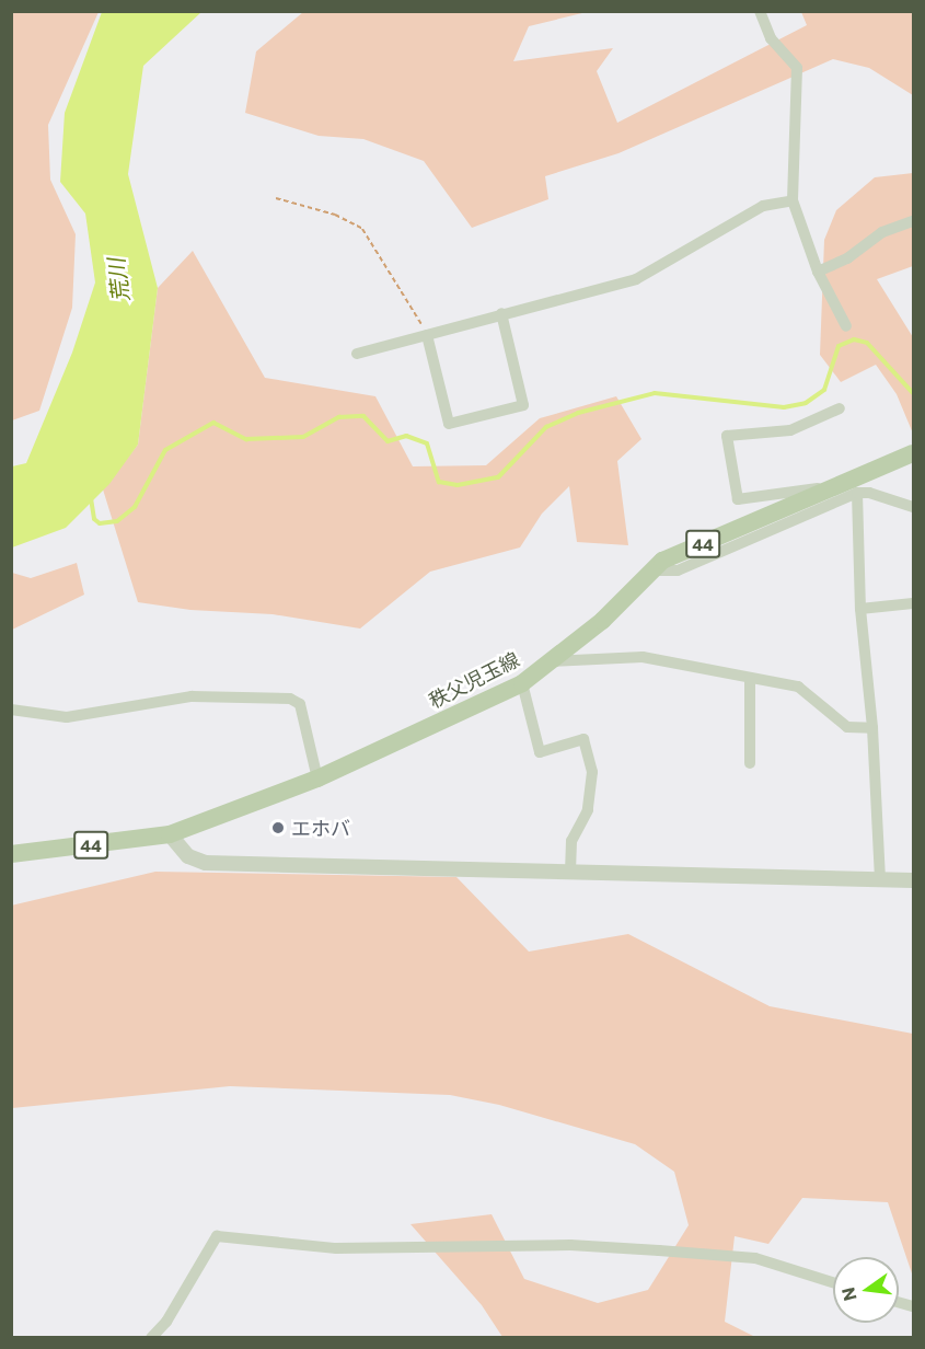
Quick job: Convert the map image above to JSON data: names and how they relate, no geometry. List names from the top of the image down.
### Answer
{
  "streets": {
    "main road": ["44", "秩父児玉線"]
  },
  "water": ["荒川"],
  "places": ["エホバ"],
  "north": "left"
}
